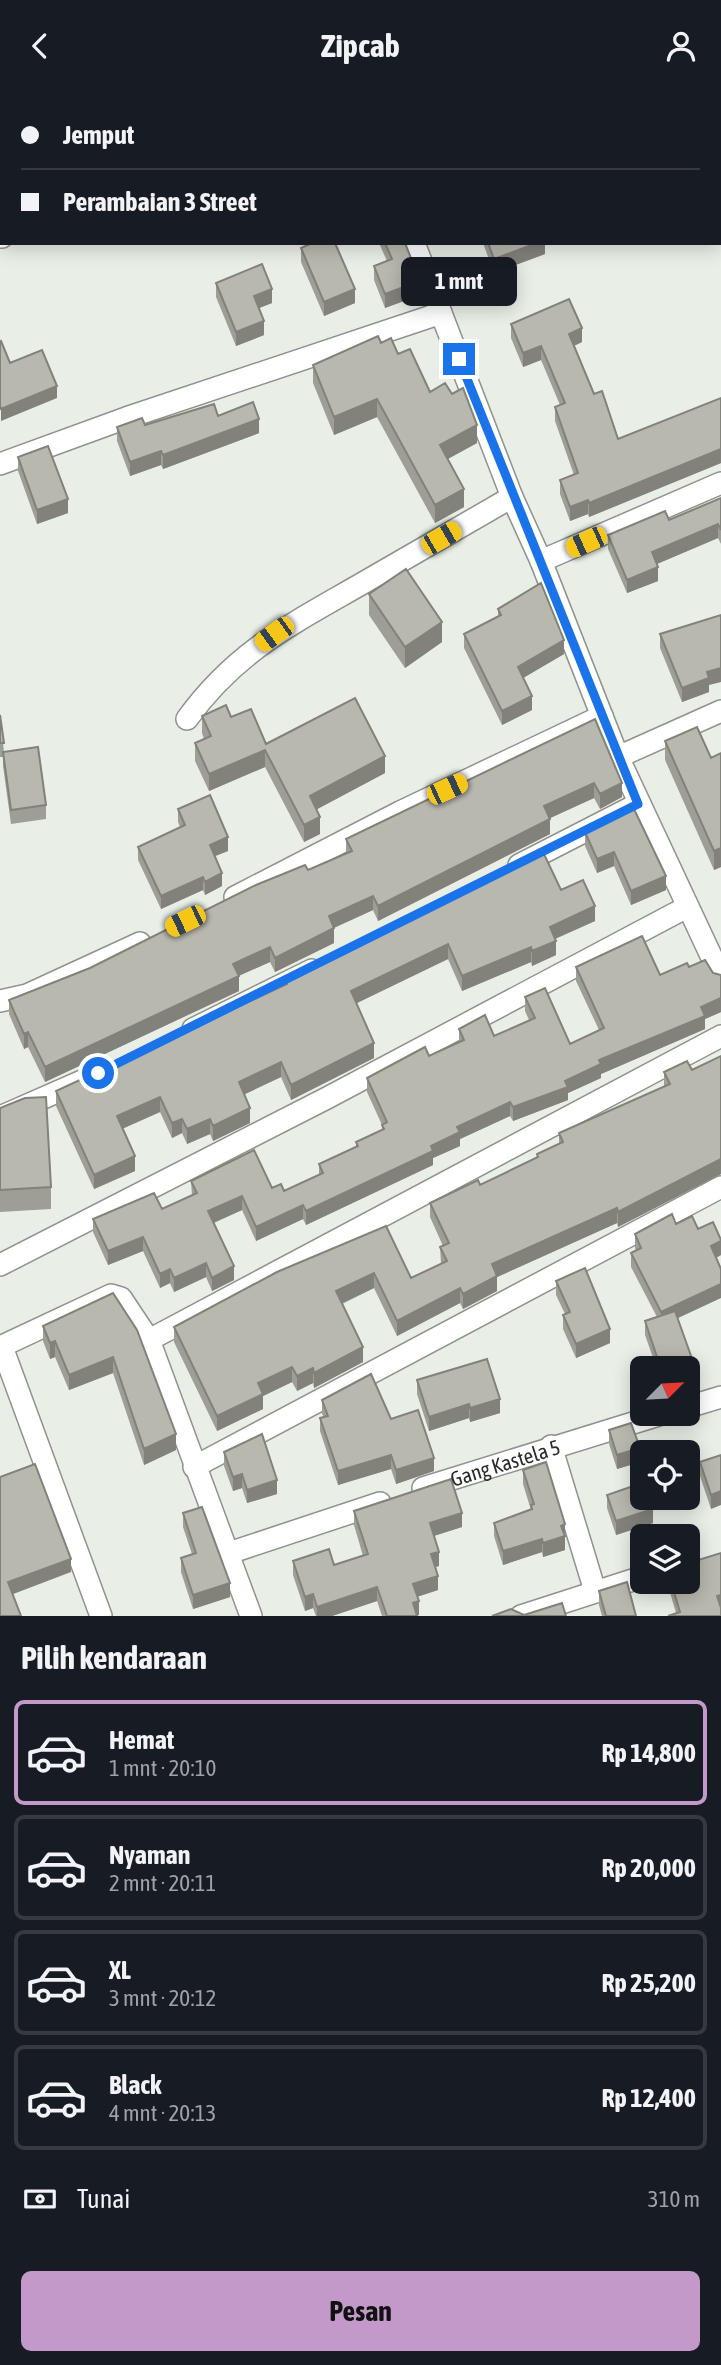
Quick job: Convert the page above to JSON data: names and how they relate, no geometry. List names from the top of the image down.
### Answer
{
  "streets": {
    "street": ["Gang Kastela 5"]
  },
  "north": "top right",
  "page": {
    "header": "Zipcab",
    "banner": ["Jemput", "Perambaian 3 Street"],
    "bubble": "1 mnt",
    "heading": "Pilih kendaraan",
    "list": [
      {
        "name": "Hemat",
        "note": "1 mnt · 20:10",
        "value": "Rp 14,800"
      },
      {
        "name": "Nyaman",
        "note": "2 mnt · 20:11",
        "value": "Rp 20,000"
      },
      {
        "name": "XL",
        "note": "3 mnt · 20:12",
        "value": "Rp 25,200"
      },
      {
        "name": "Black",
        "note": "4 mnt · 20:13",
        "value": "Rp 12,400"
      }
    ],
    "pay": ["Tunai", "310 m"],
    "buttons": "Pesan"
  }
}
